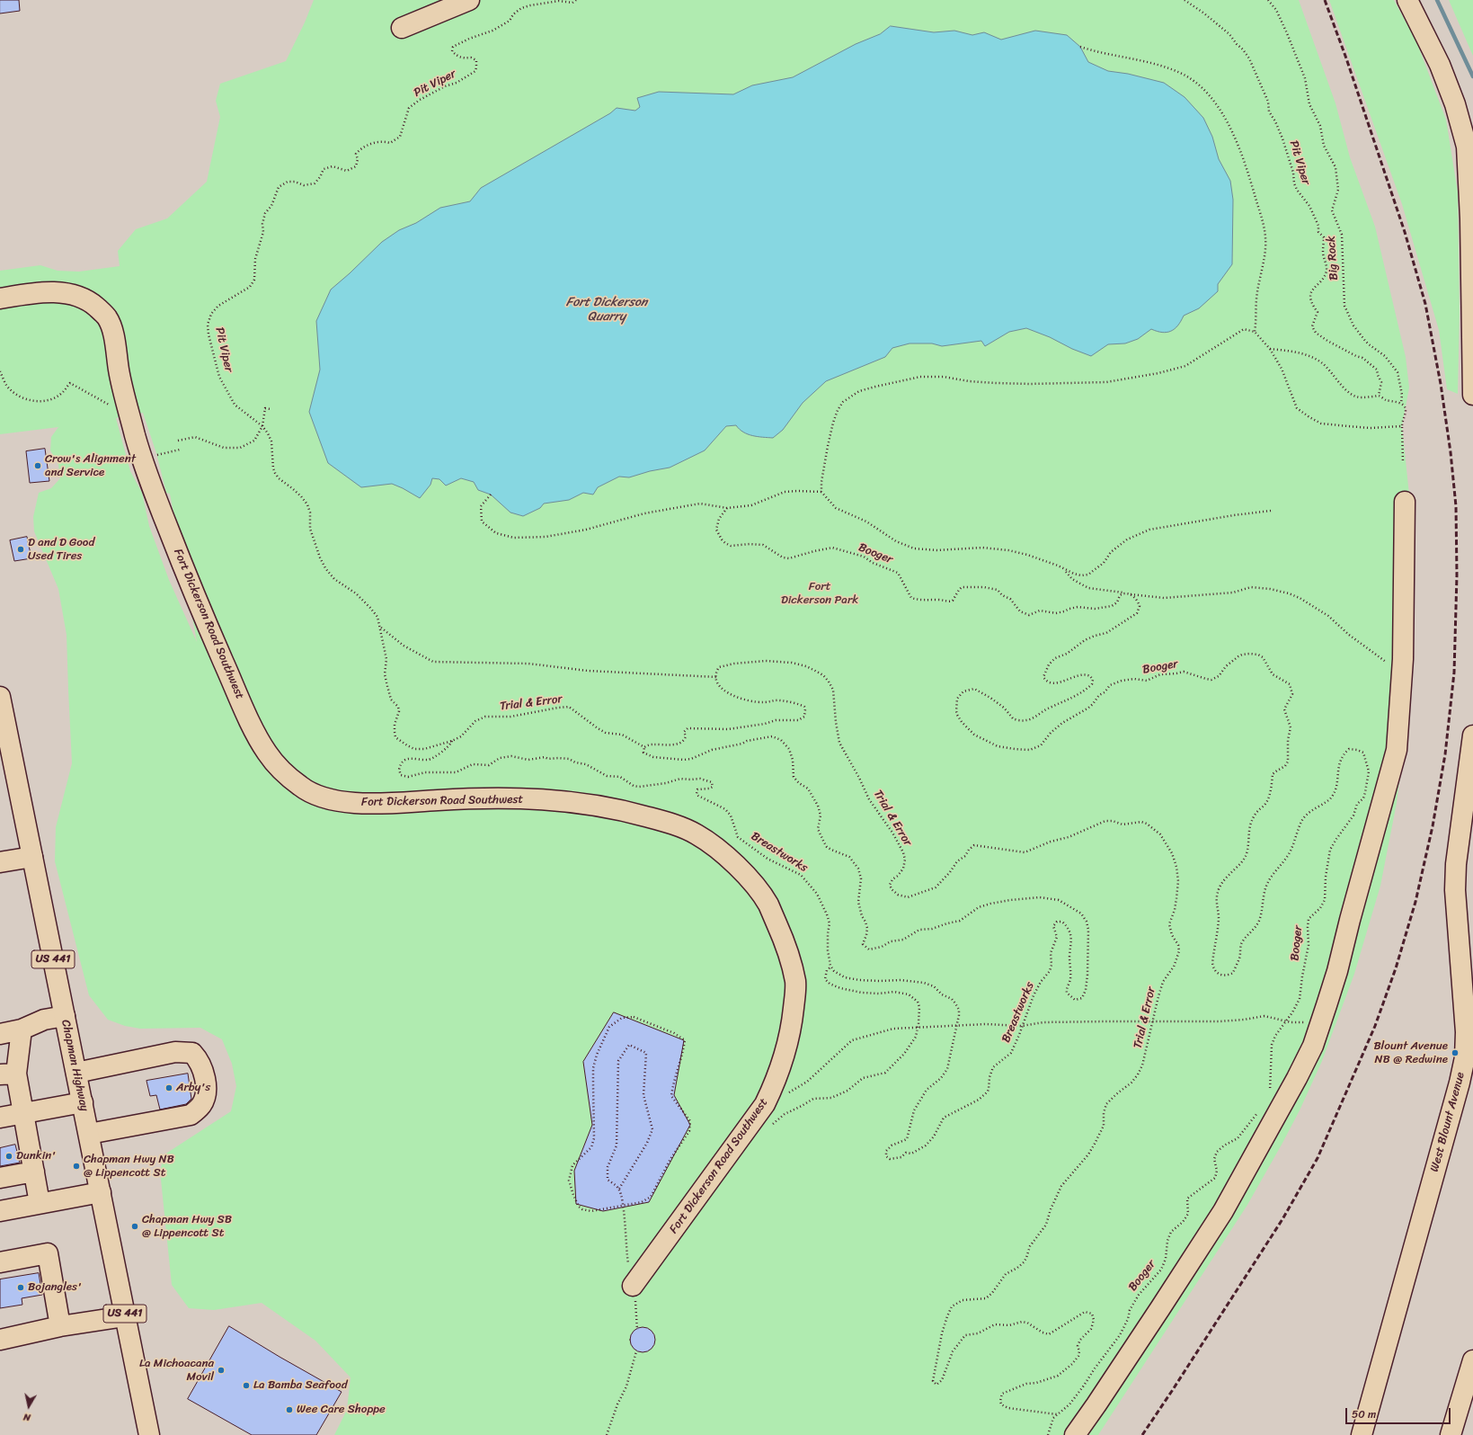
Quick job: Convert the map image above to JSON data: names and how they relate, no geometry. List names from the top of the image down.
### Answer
{
  "streets": {
    "main road": [
      "Fort Dickerson Road Southwest",
      "US 441",
      "Chapman Highway",
      "West Blount Avenue"
    ],
    "path": [
      "Pit Viper",
      "Big Rock",
      "Booger",
      "Trial & Error",
      "Breastworks"
    ]
  },
  "crossings": [
    ["Pit Viper", "Trial & Error"],
    ["Booger", "Trial & Error"],
    ["Trial & Error", "Breastworks"]
  ],
  "water": ["Fort Dickerson Quarry"],
  "parks": ["Fort Dickerson Park"],
  "places": [
    "Crow's Alignment and Service",
    "D and D Good Used Tires",
    "Blount Avenue NB @ Redwine",
    "Arby's",
    "Dunkin'",
    "Chapman Hwy NB @ Lippencott St",
    "Chapman Hwy SB @ Lippencott St",
    "Bojangles'",
    "La Michoacana Movil",
    "La Bamba Seafood",
    "Wee Care Shoppe"
  ],
  "scale_bar": "50 m",
  "north": "bottom"
}
